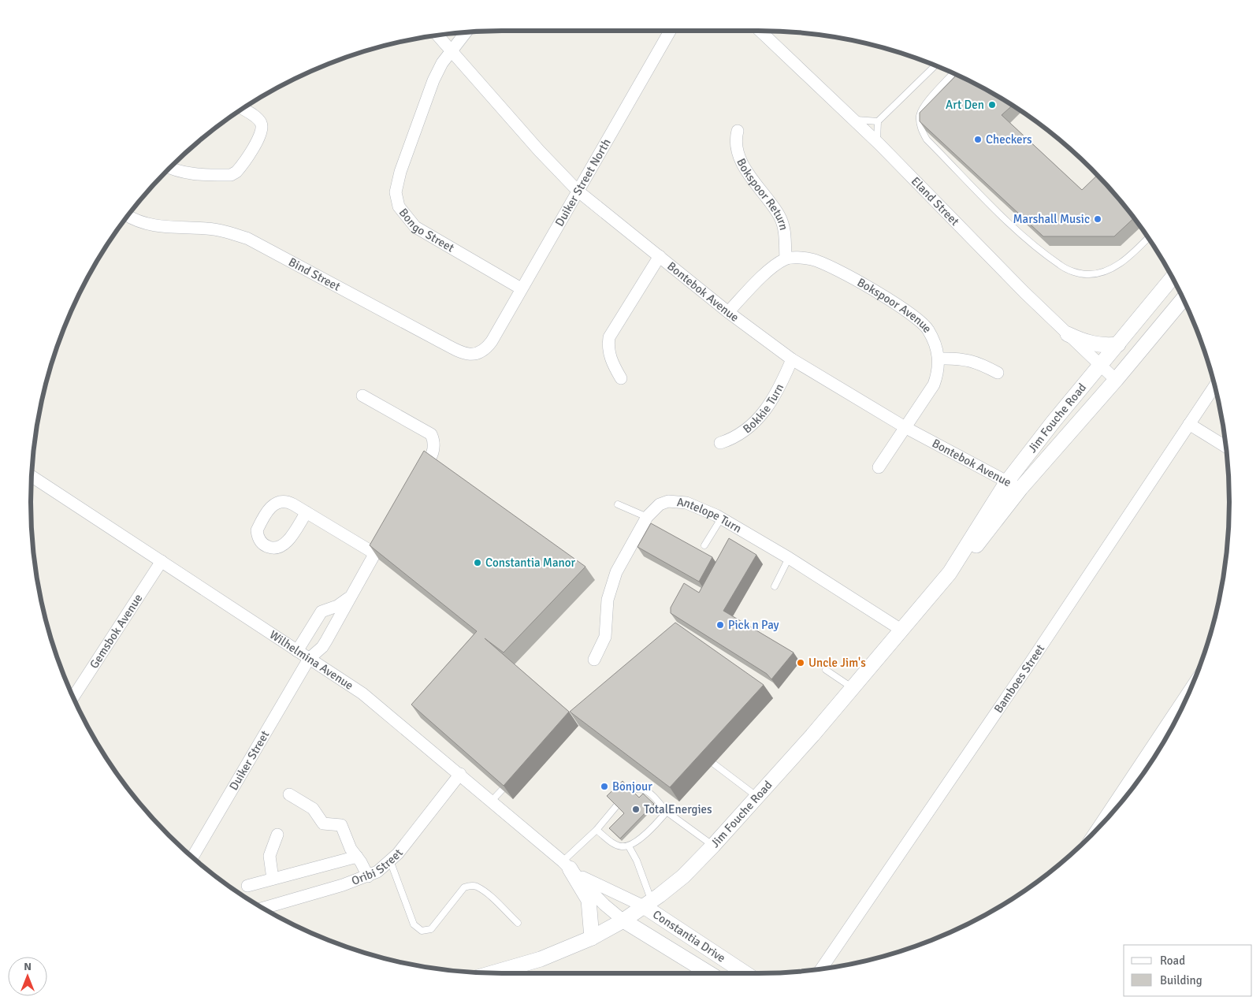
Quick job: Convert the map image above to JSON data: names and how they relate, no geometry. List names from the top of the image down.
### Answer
{
  "streets": {
    "street": [
      "Duiker Street North",
      "Bokspoor Return",
      "Eland Street",
      "Bongo Street",
      "Bind Street",
      "Bontebok Avenue",
      "Bokspoor Avenue",
      "Bokkie Turn",
      "Jim Fouche Road",
      "Antelope Turn",
      "Gemsbok Avenue",
      "Wilhelmina Avenue",
      "Bamboes Street",
      "Duiker Street",
      "Oribi Street",
      "Constantia Drive"
    ]
  },
  "crossings": [
    ["Duiker Street North", "Bongo Street"],
    ["Duiker Street North", "Bind Street"],
    ["Duiker Street North", "Bontebok Avenue"],
    ["Bokspoor Return", "Bokspoor Avenue"],
    ["Eland Street", "Jim Fouche Road"],
    ["Bongo Street", "Bontebok Avenue"],
    ["Bontebok Avenue", "Bokspoor Avenue"],
    ["Bontebok Avenue", "Bokkie Turn"],
    ["Bontebok Avenue", "Jim Fouche Road"],
    ["Jim Fouche Road", "Antelope Turn"],
    ["Jim Fouche Road", "Wilhelmina Avenue"],
    ["Jim Fouche Road", "Constantia Drive"],
    ["Gemsbok Avenue", "Wilhelmina Avenue"],
    ["Wilhelmina Avenue", "Duiker Street"],
    ["Wilhelmina Avenue", "Oribi Street"],
    ["Wilhelmina Avenue", "Constantia Drive"]
  ],
  "places": [
    "Art Den",
    "Checkers",
    "Marshall Music",
    "Constantia Manor",
    "Pick n Pay",
    "Uncle Jim's",
    "Bonjour",
    "TotalEnergies"
  ],
  "legend": ["Road", "Building"],
  "north": "top"
}
